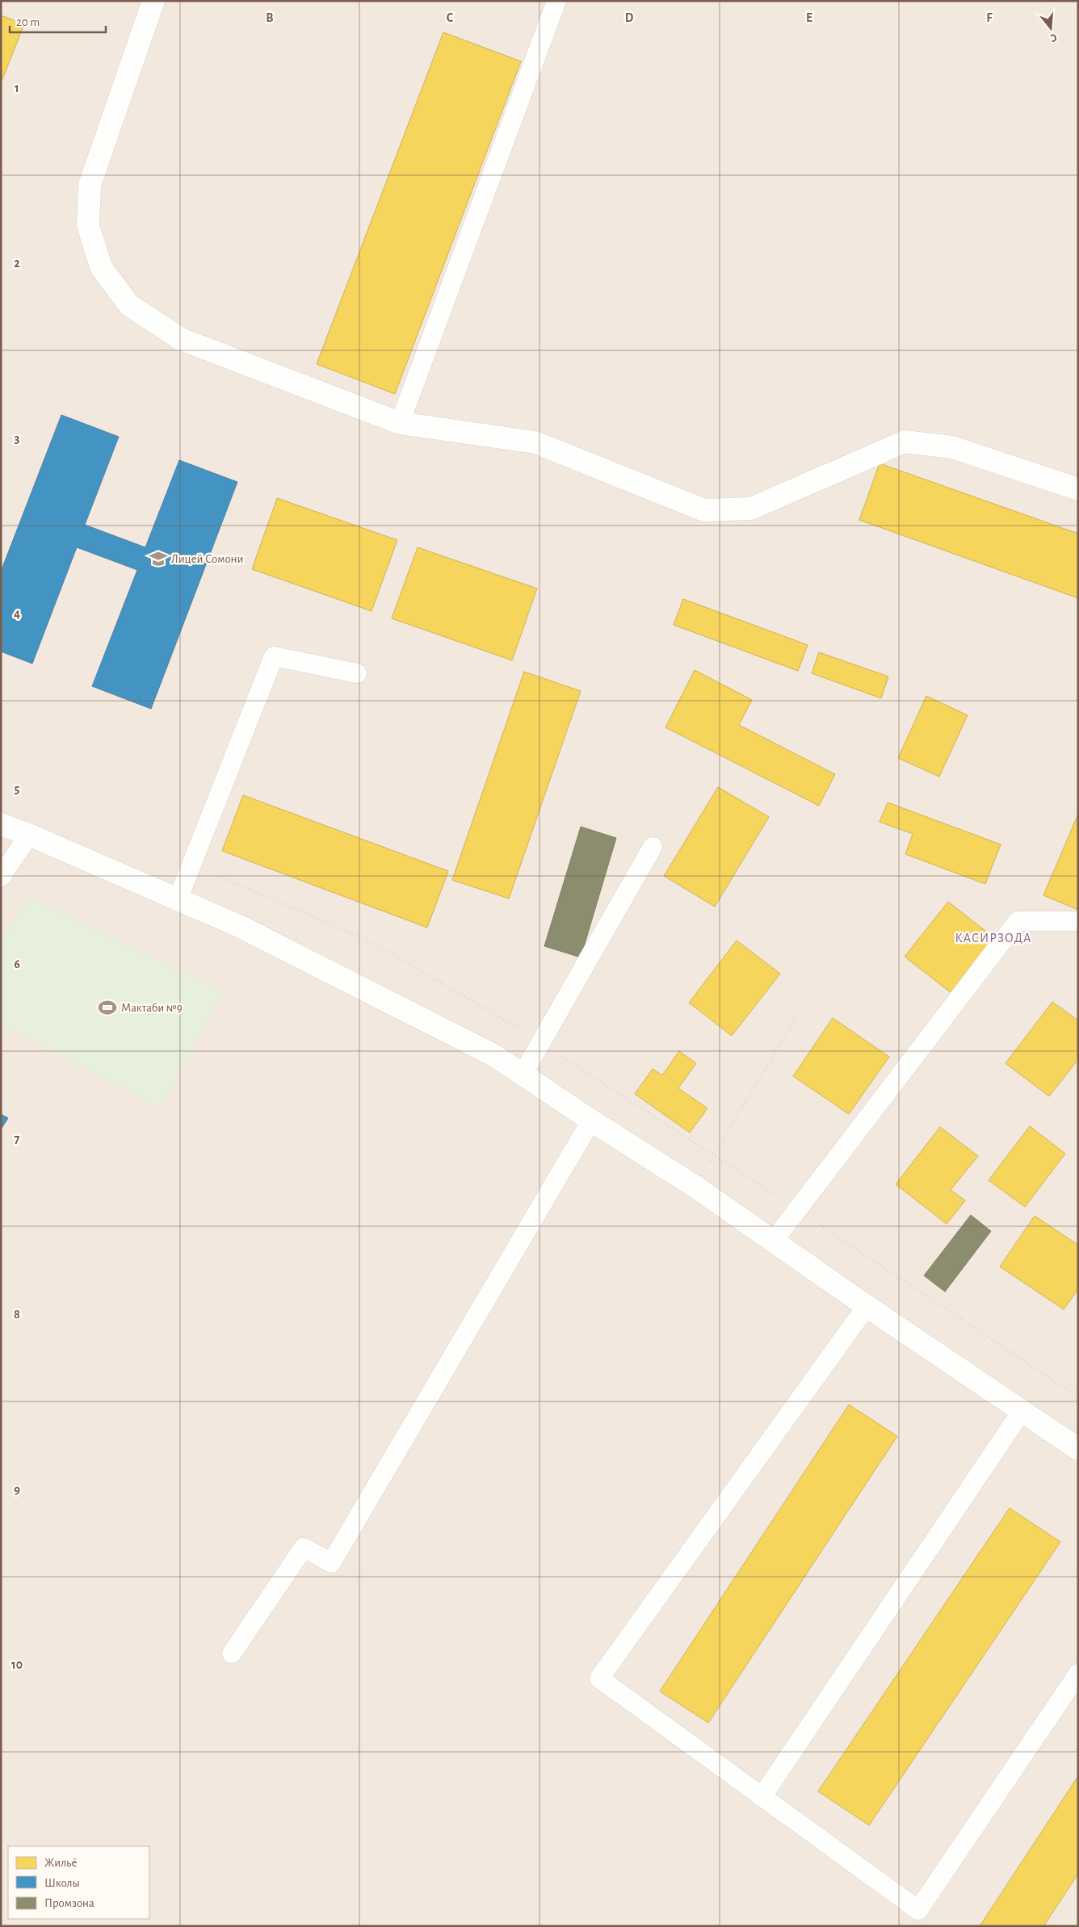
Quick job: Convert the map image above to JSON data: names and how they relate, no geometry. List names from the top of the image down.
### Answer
{
  "districts": ["КАСИРЗОДА"],
  "places": {
    "school or university": ["Лицей Сомони"],
    "sports": ["Мактаби №9"]
  },
  "legend": ["Жильё", "Школы", "Промзона"],
  "scale_bar": "20 m",
  "north": "bottom",
  "grid": {
    "columns": [
      "B",
      "C",
      "D",
      "E",
      "F"
    ],
    "rows": [
      "1",
      "2",
      "3",
      "4",
      "5",
      "6",
      "7",
      "8",
      "9",
      "10"
    ]
  }
}
